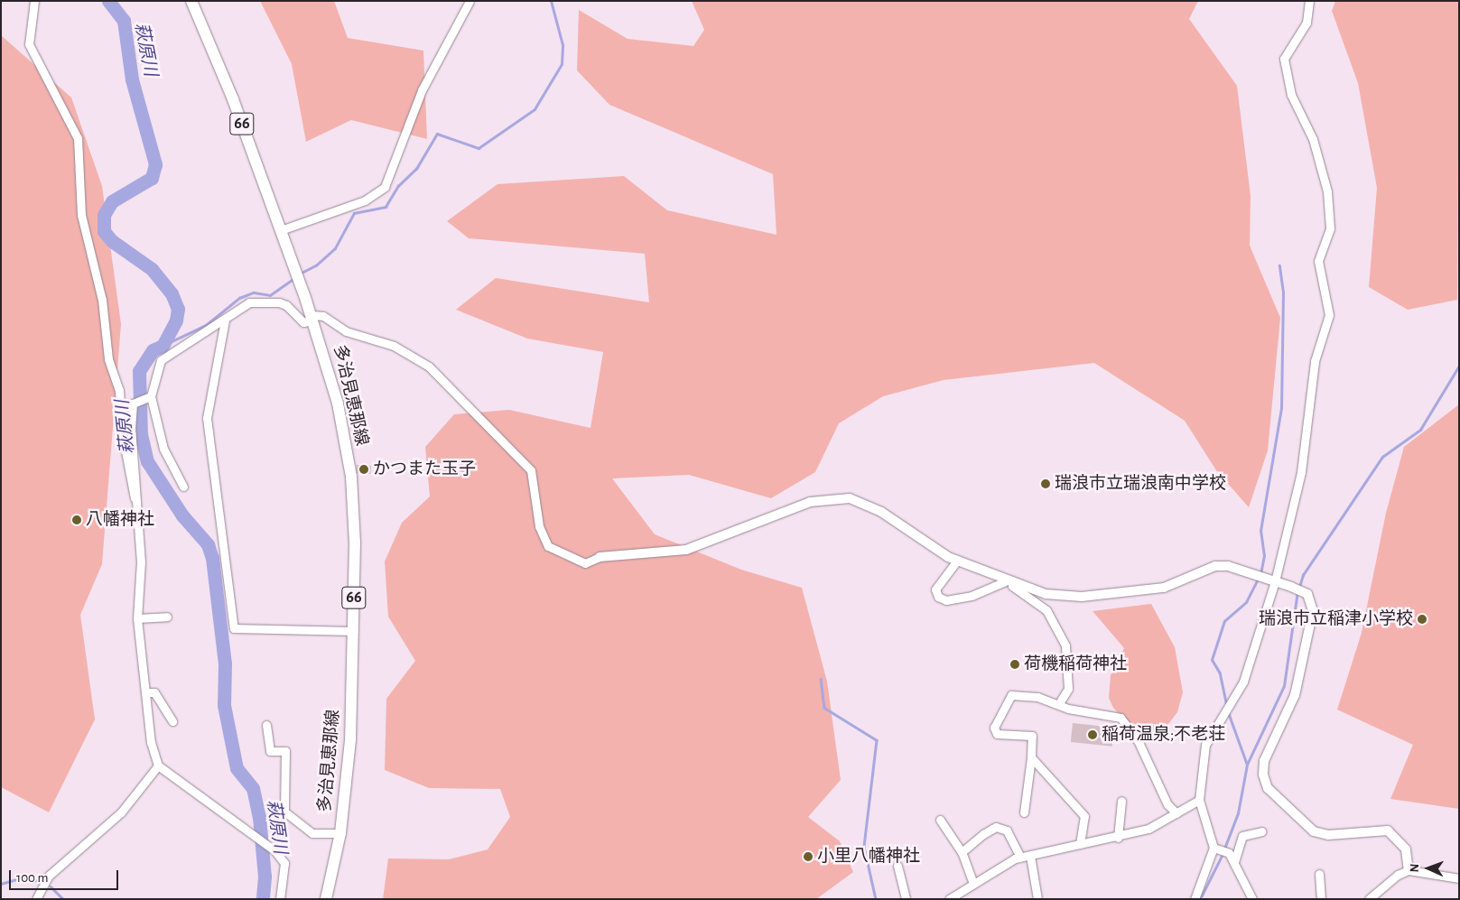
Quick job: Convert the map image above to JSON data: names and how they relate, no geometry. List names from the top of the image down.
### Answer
{
  "streets": {
    "main road": ["66", "多治見恵那線"]
  },
  "water": ["萩原川"],
  "places": [
    "かつまた玉子",
    "瑞浪市立瑞浪南中学校",
    "八幡神社",
    "瑞浪市立稲津小学校",
    "荷機稲荷神社",
    "稲荷温泉;不老荘",
    "小里八幡神社"
  ],
  "scale_bar": "100 m",
  "north": "left"
}
